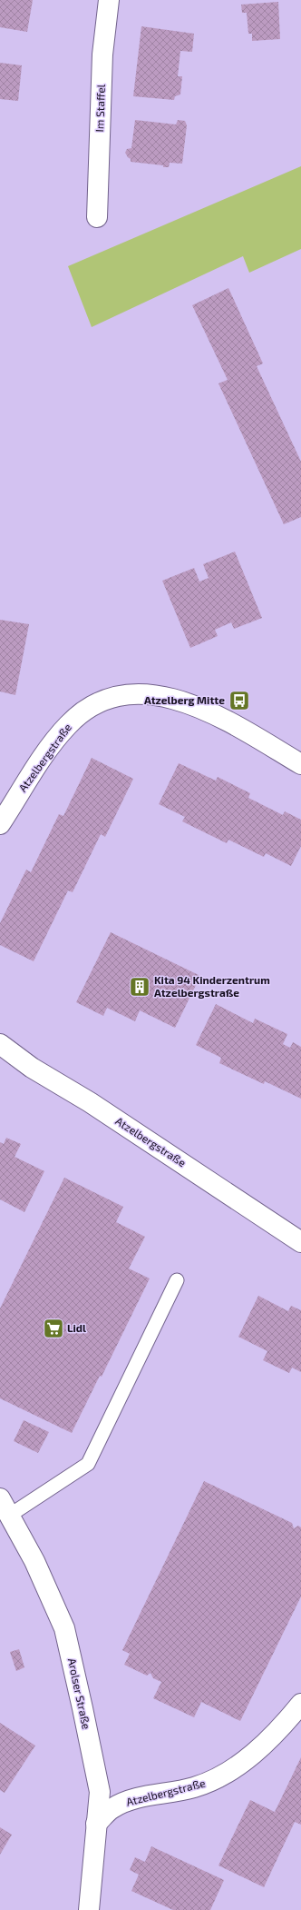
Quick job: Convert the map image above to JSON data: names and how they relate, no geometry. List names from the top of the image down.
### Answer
{
  "streets": {
    "street": ["Im Staffel", "Atzelbergstraße", "Arolser Straße"]
  },
  "crossings": [
    ["Atzelbergstraße", "Arolser Straße"]
  ],
  "places": {
    "bus stop": ["Atzelberg Mitte"],
    "building": ["Kita 94 Kinderzentrum Atzelbergstraße"],
    "supermarket": ["Lidl"]
  }
}
